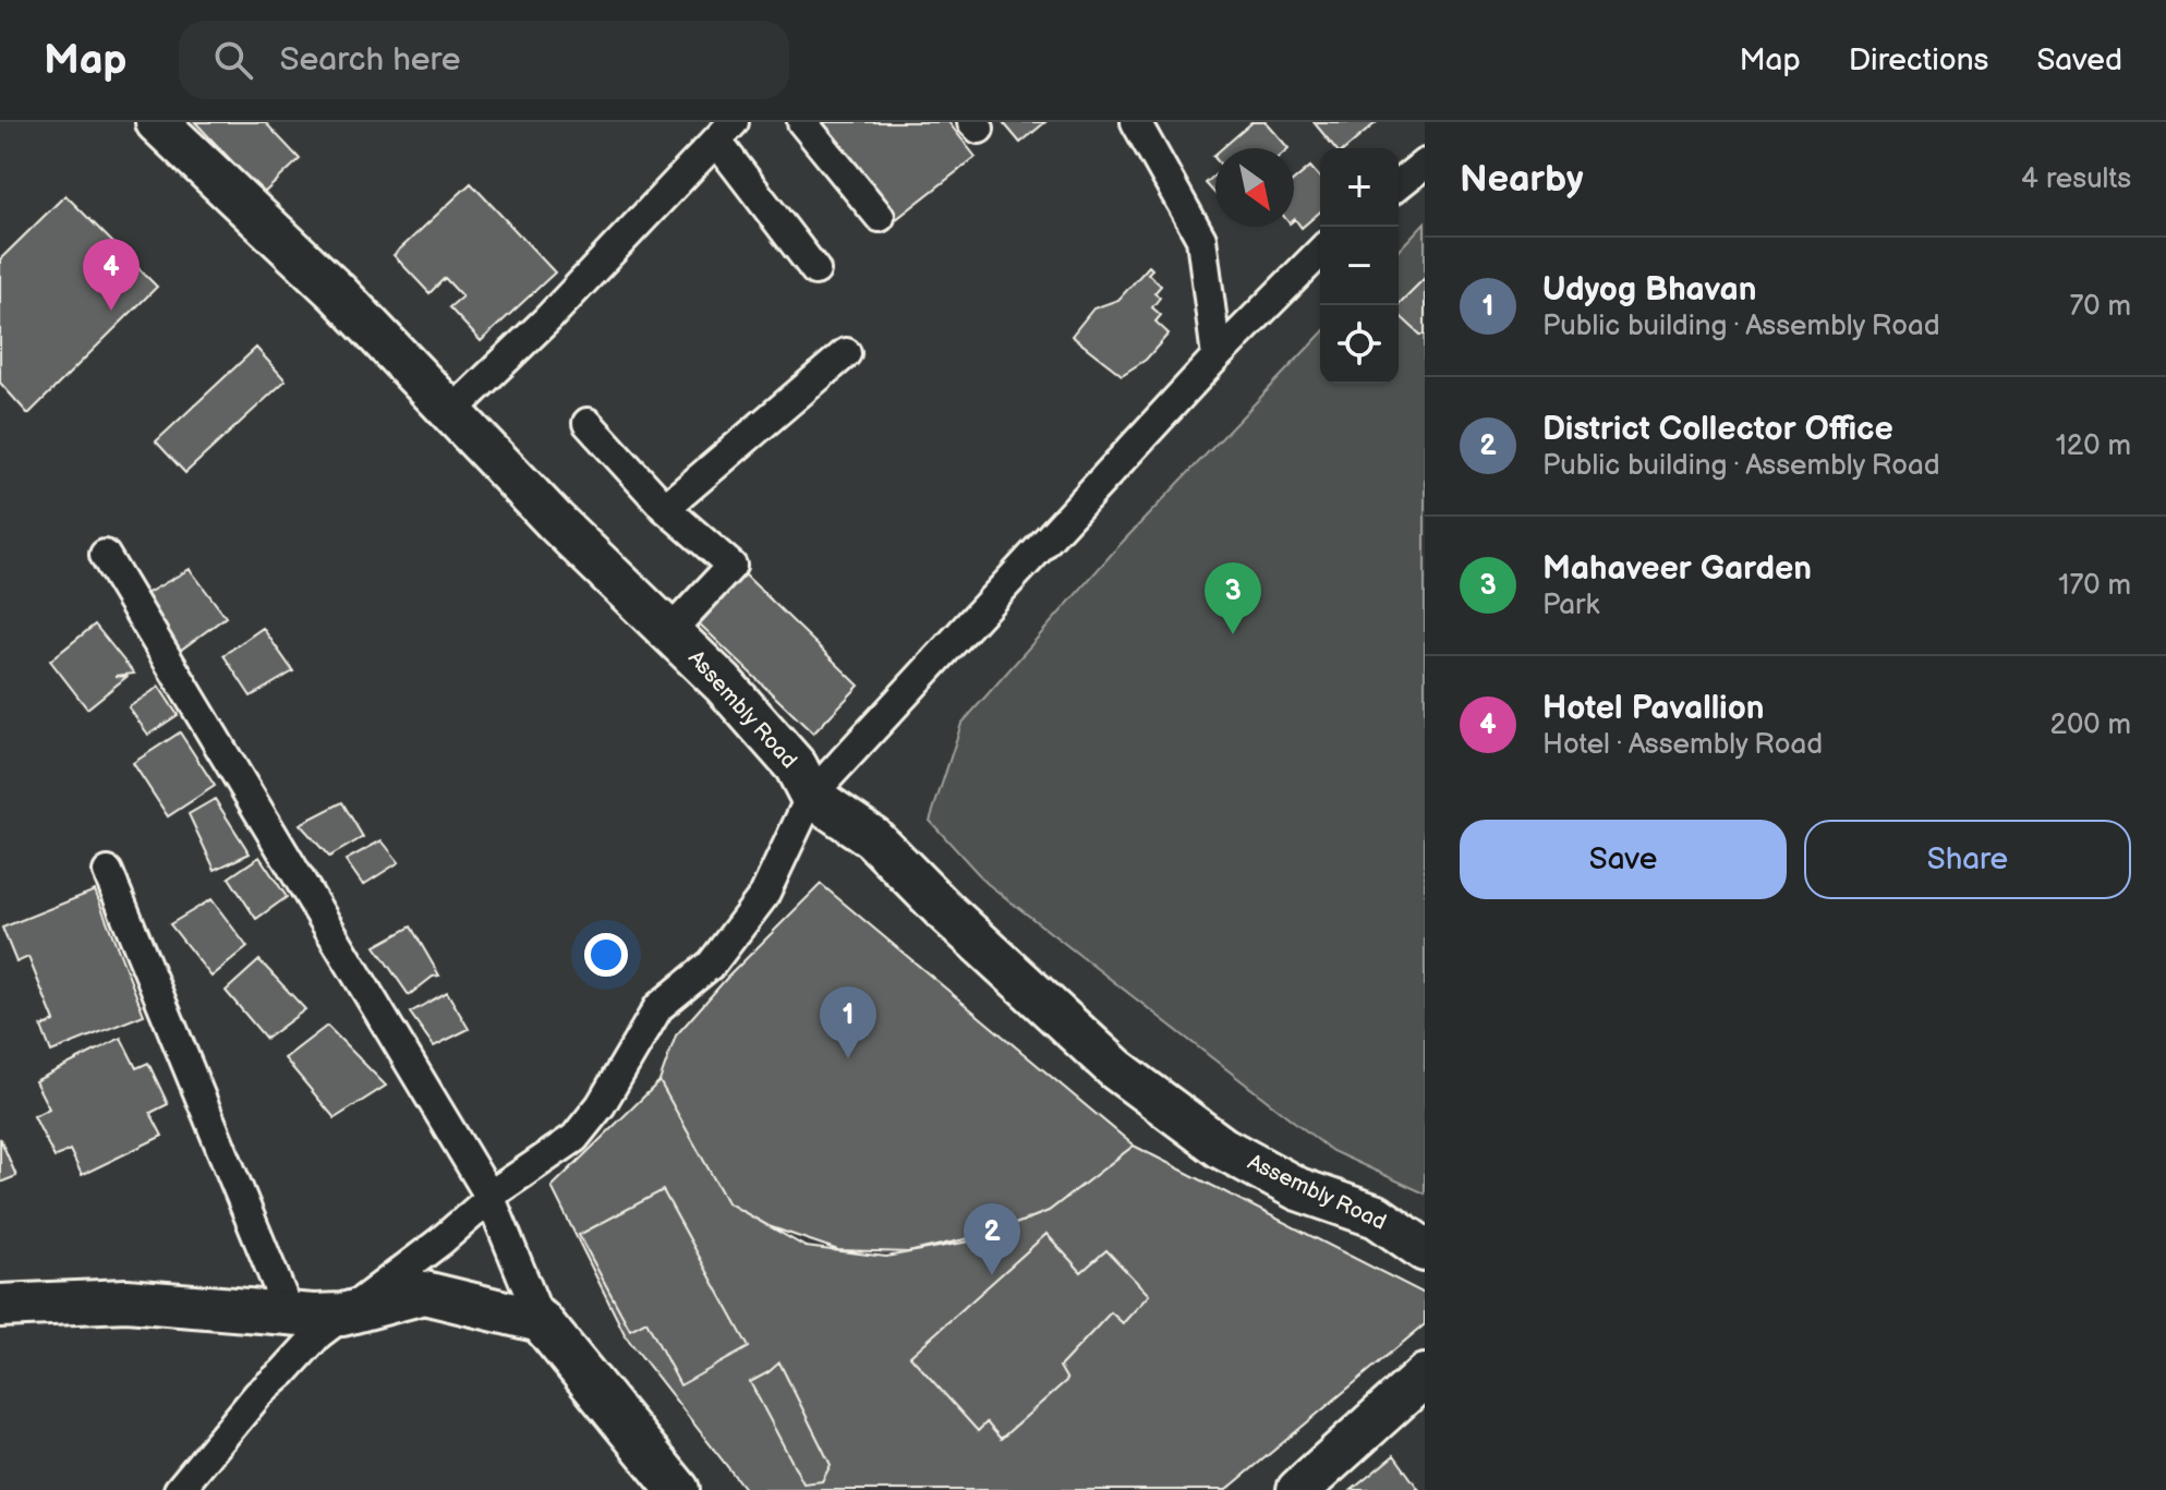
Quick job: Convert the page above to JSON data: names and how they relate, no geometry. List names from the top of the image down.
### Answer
{
  "streets": {
    "street": ["Assembly Road"]
  },
  "north": "bottom right",
  "page": {
    "header": "Map",
    "search": "Search here",
    "nav": ["Map", "Directions", "Saved"],
    "heading": ["Nearby", "4 results"],
    "map_buttons": ["+", "−"],
    "list": [
      {
        "mark": "1",
        "name": "Udyog Bhavan",
        "note": "Public building · Assembly Road",
        "value": "70 m"
      },
      {
        "mark": "2",
        "name": "District Collector Office",
        "note": "Public building · Assembly Road",
        "value": "120 m"
      },
      {
        "mark": "3",
        "name": "Mahaveer Garden",
        "note": "Park",
        "value": "170 m"
      },
      {
        "mark": "4",
        "name": "Hotel Pavallion",
        "note": "Hotel · Assembly Road",
        "value": "200 m"
      }
    ],
    "pins": [
      "4",
      "3",
      "1",
      "2"
    ],
    "buttons": ["Save", "Share"]
  }
}
